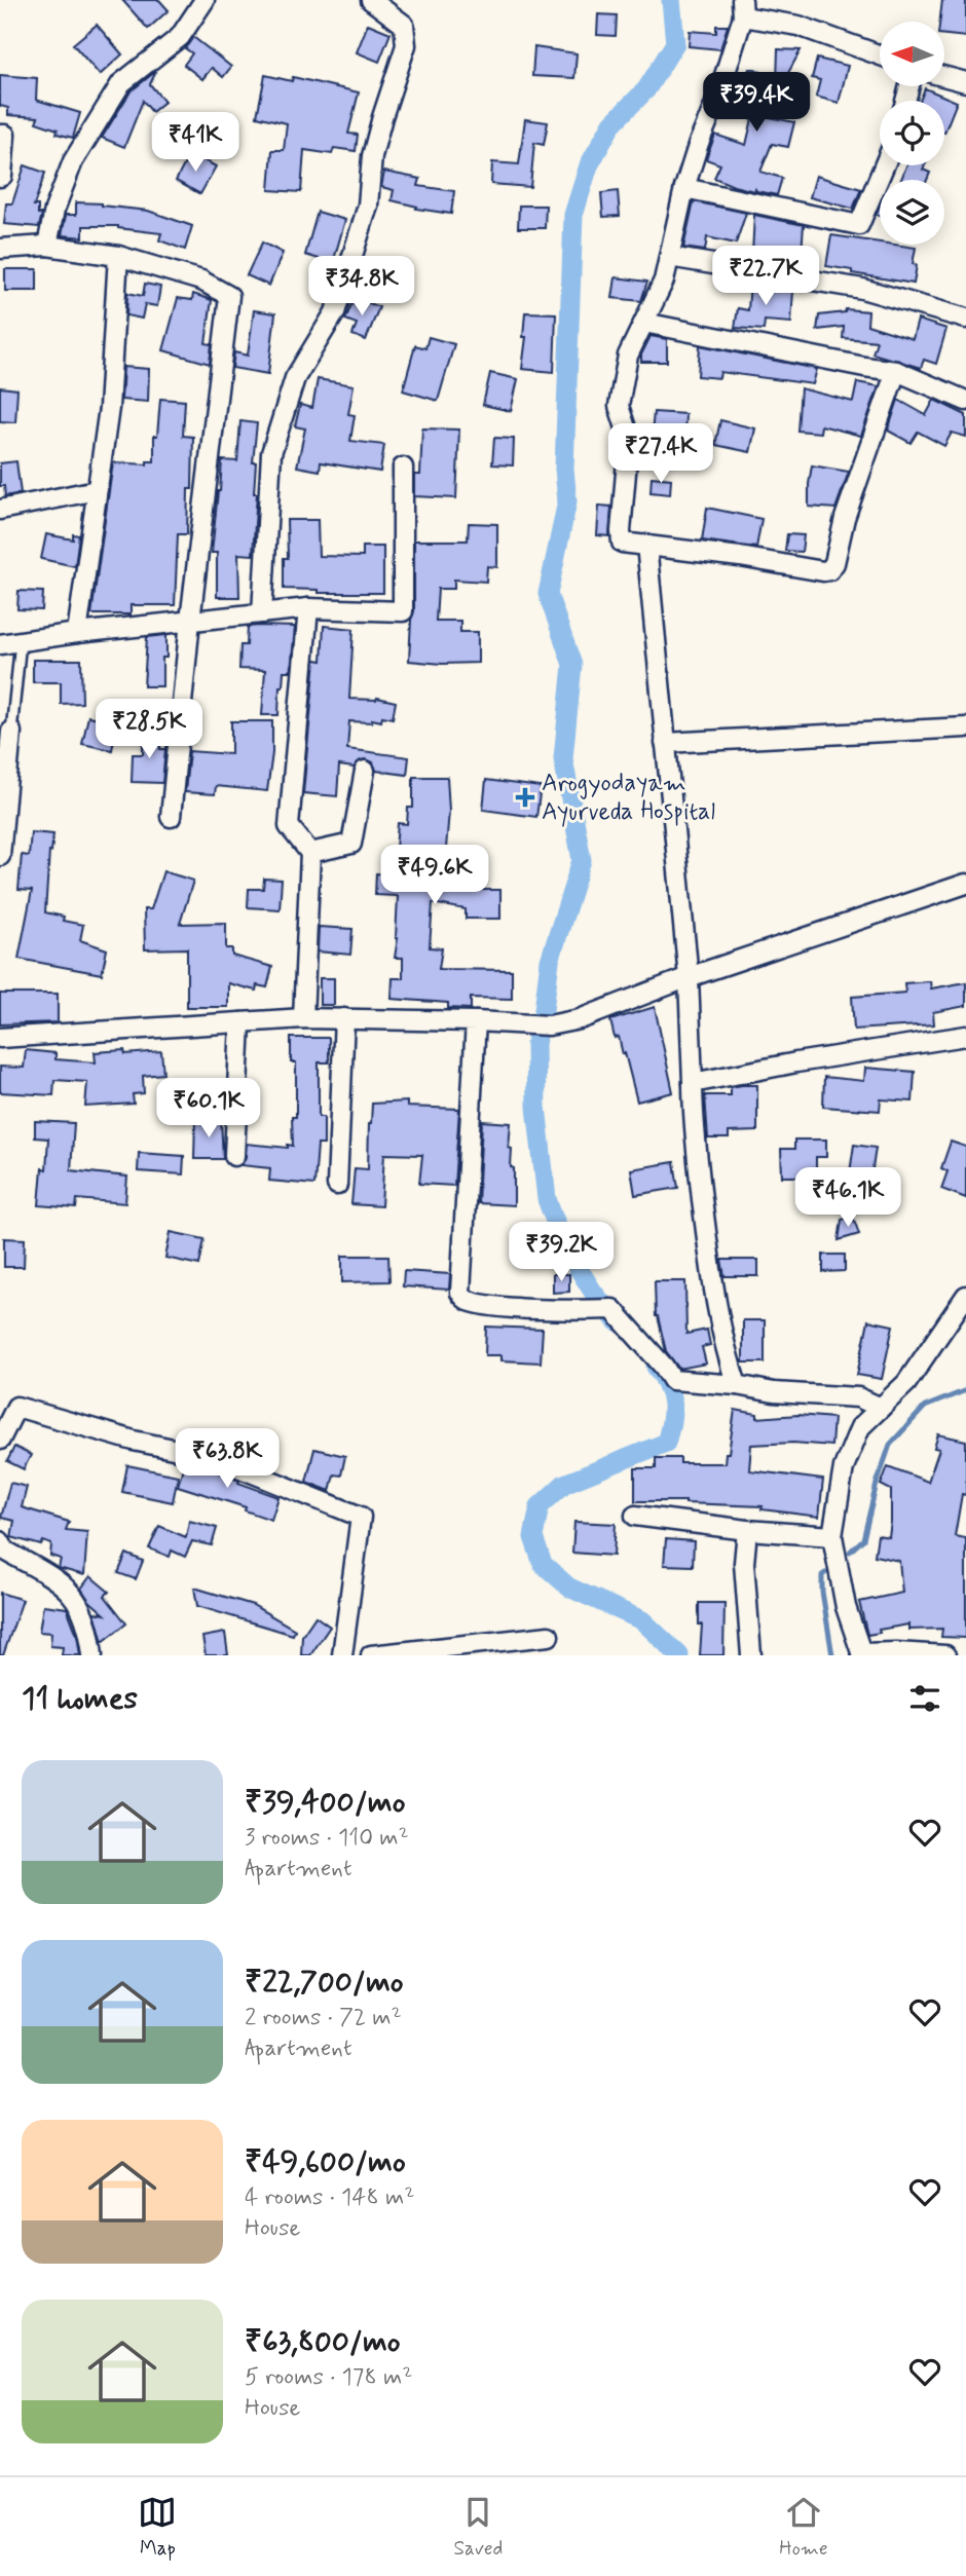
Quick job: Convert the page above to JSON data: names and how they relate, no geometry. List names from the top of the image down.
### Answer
{
  "places": {
    "health": ["Arogyodayam Ayurveda Hospital"]
  },
  "north": "left",
  "page": {
    "price": [
      "₹39.4K",
      "₹41K",
      "₹22.7K",
      "₹34.8K",
      "₹27.4K",
      "₹28.5K",
      "₹49.6K",
      "₹60.1K",
      "₹46.1K",
      "₹39.2K",
      "₹63.8K"
    ],
    "heading": "11 homes",
    "list": [
      {
        "name": "₹39,400/mo",
        "note": "3 rooms · 110 m² · Apartment"
      },
      {
        "name": "₹22,700/mo",
        "note": "2 rooms · 72 m² · Apartment"
      },
      {
        "name": "₹49,600/mo",
        "note": "4 rooms · 148 m² · House"
      },
      {
        "name": "₹63,800/mo",
        "note": "5 rooms · 178 m² · House"
      }
    ],
    "tabs": ["Map", "Saved", "Home"]
  }
}
